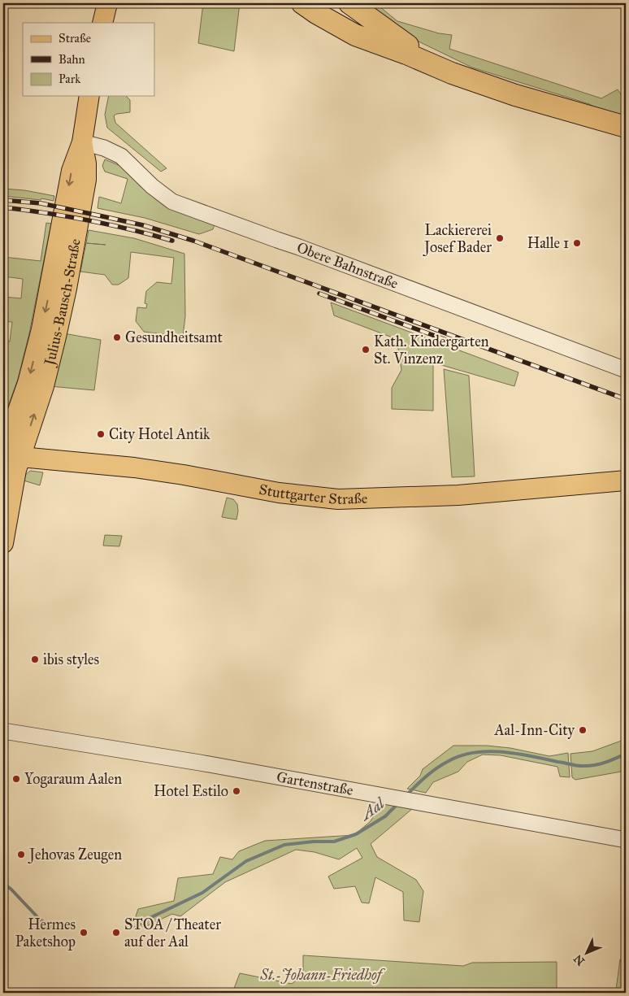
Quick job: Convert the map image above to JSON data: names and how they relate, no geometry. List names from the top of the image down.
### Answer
{
  "streets": {
    "main road": ["Julius-Bausch-Straße", "Stuttgarter Straße"],
    "street": ["Obere Bahnstraße", "Gartenstraße"]
  },
  "crossings": [
    ["Obere Bahnstraße", "Julius-Bausch-Straße"],
    ["Julius-Bausch-Straße", "Stuttgarter Straße"]
  ],
  "water": ["Aal"],
  "parks": ["St.-Johann-Friedhof"],
  "places": [
    "Lackiererei Josef Bader",
    "Halle 1",
    "Gesundheitsamt",
    "Kath. Kindergarten St. Vinzenz",
    "City Hotel Antik",
    "ibis styles",
    "Aal-Inn-City",
    "Yogaraum Aalen",
    "Hotel Estilo",
    "Jehovas Zeugen",
    "Hermes Paketshop",
    "STOA / Theater auf der Aal"
  ],
  "legend": ["Straße", "Bahn", "Park"],
  "north": "bottom left"
}
